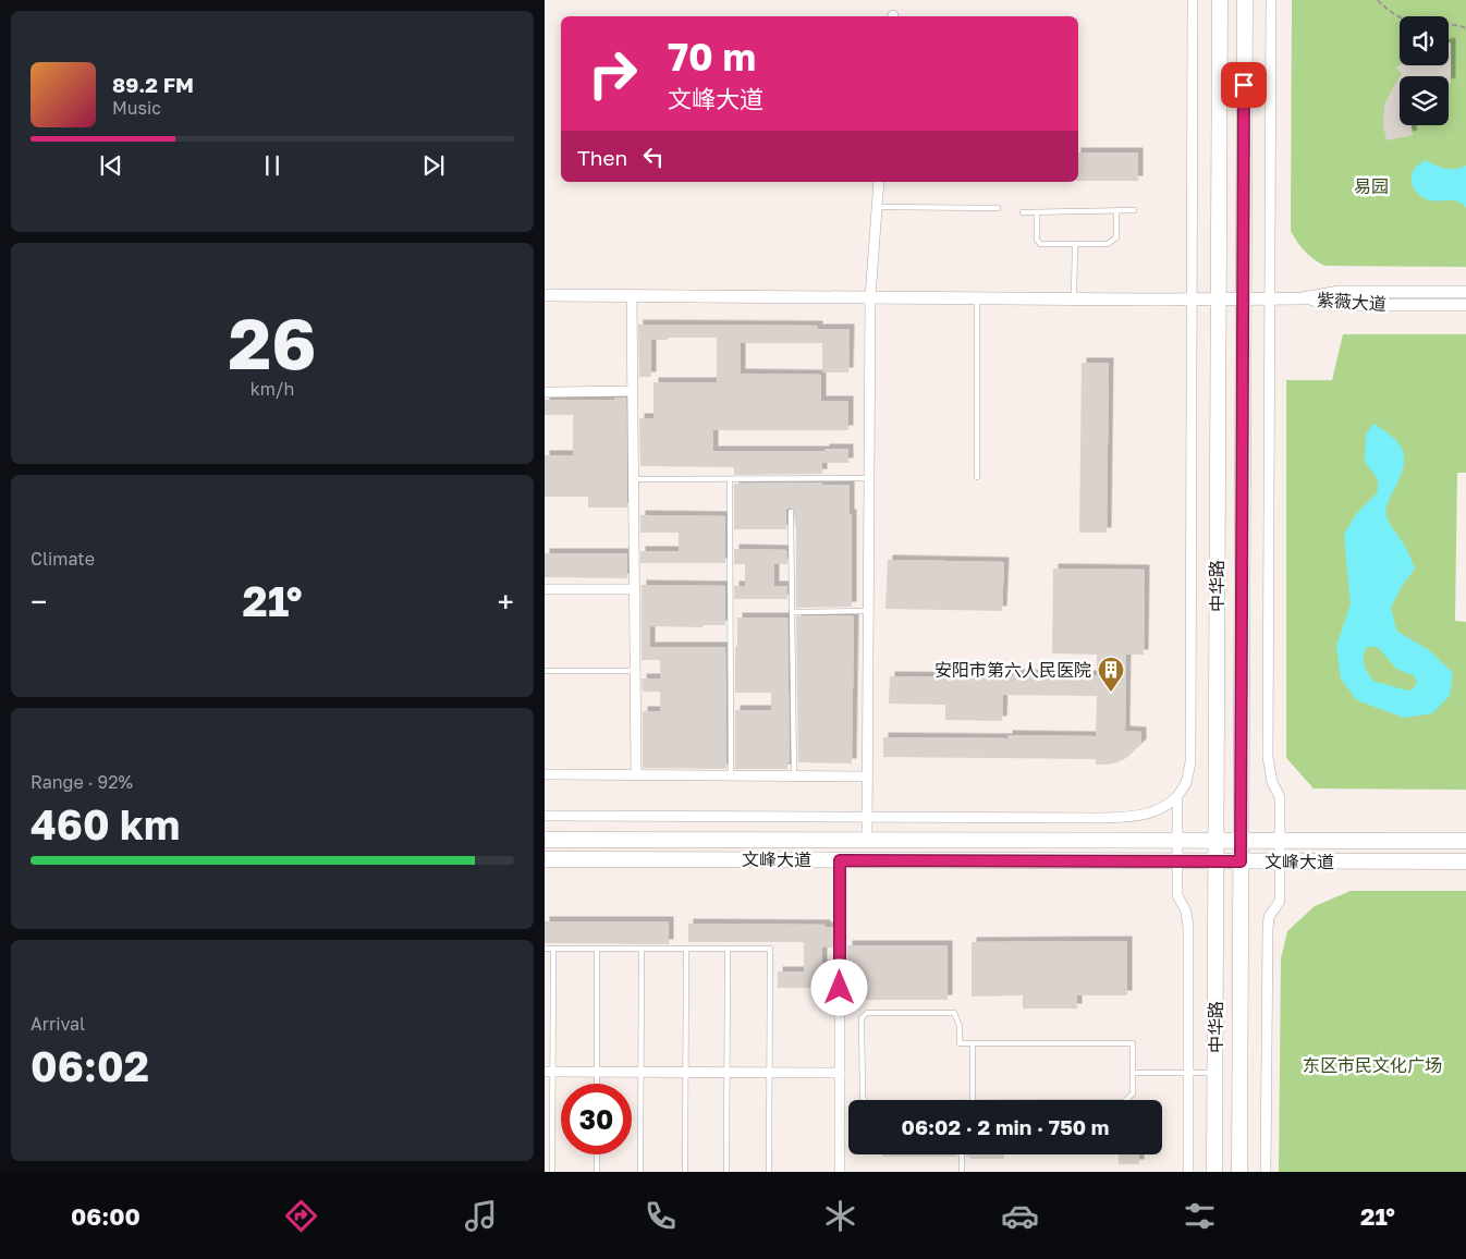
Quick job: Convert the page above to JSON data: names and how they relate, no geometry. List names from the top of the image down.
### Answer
{
  "streets": {
    "main road": ["中华路", "文峰大道"],
    "street": ["紫薇大道"]
  },
  "crossings": [
    ["中华路", "文峰大道"]
  ],
  "parks": ["易园", "东区市民文化广场"],
  "places": {
    "building": ["安阳市第六人民医院"]
  },
  "page": {
    "turn": ["70 m", "文峰大道"],
    "song": ["89.2 FM", "Music"],
    "then": "Then",
    "tile": [
      ["26", "km/h"],
      "Climate",
      ["Range · 92%", "460 km"],
      ["Arrival", "06:02"]
    ],
    "heat": ["−", "21°", "+"],
    "limit": "30",
    "trip": "06:02 · 2 min · 750 m",
    "tabs": ["06:00", "21°"]
  }
}
